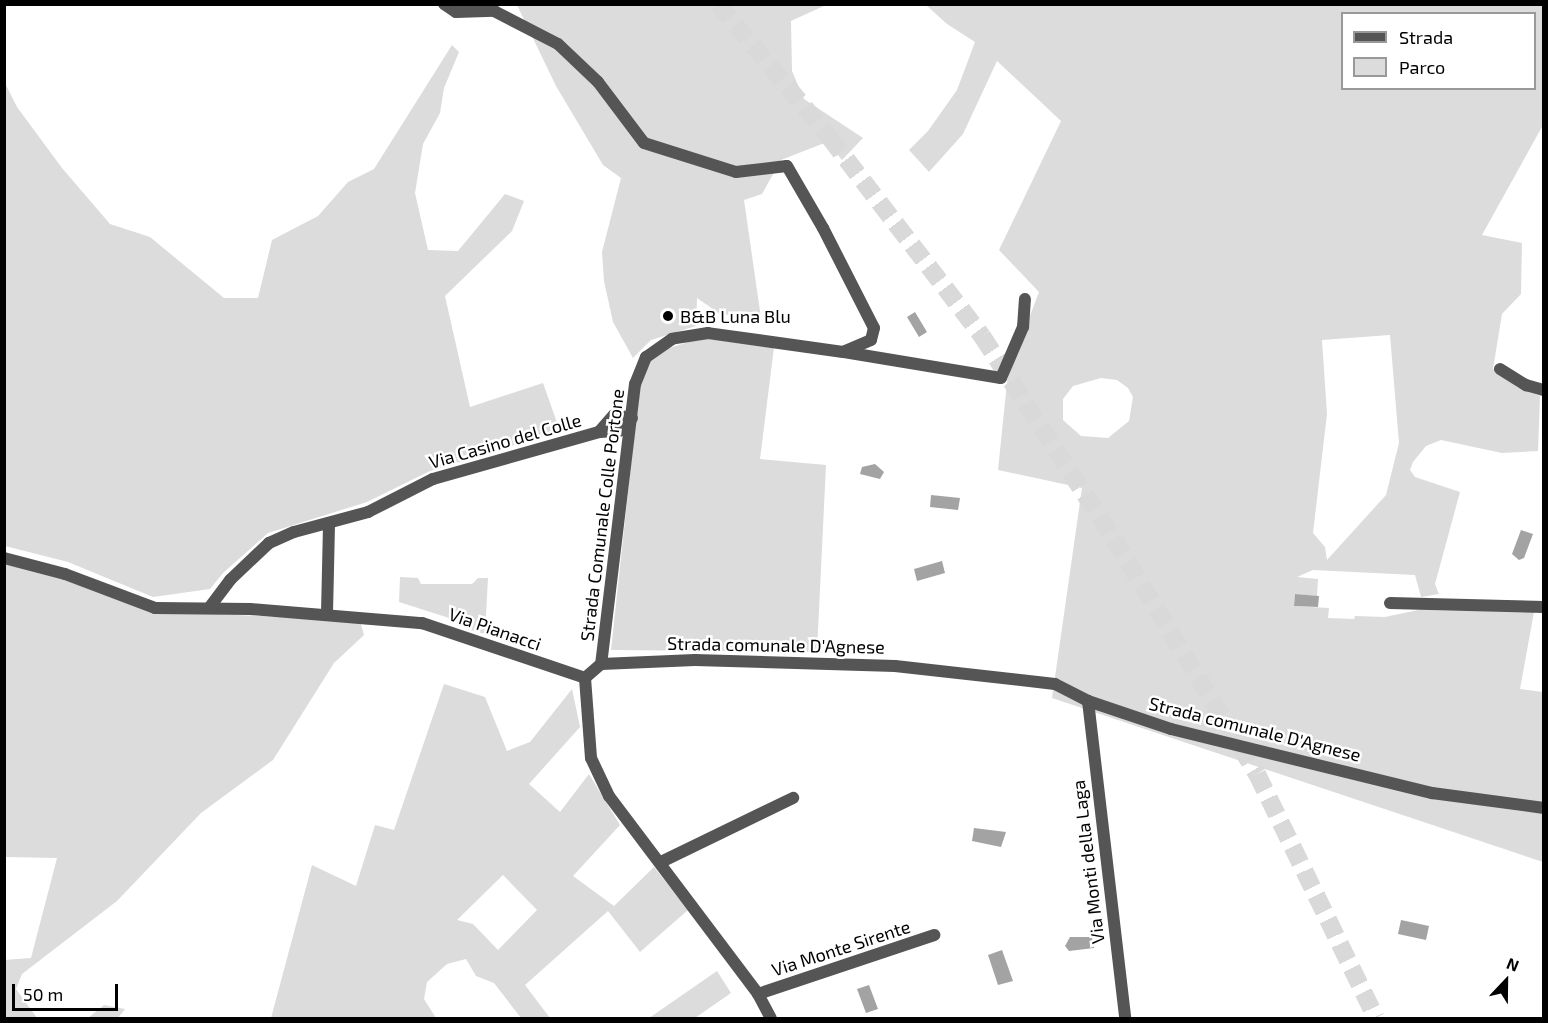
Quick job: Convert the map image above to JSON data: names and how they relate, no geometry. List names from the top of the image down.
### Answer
{
  "streets": {
    "street": [
      "Via Casino del Colle",
      "Strada Comunale Colle Portone",
      "Via Pianacci",
      "Strada comunale D'Agnese",
      "Via Monti della Laga",
      "Via Monte Sirente"
    ]
  },
  "crossings": [
    ["Via Casino del Colle", "Strada Comunale Colle Portone"],
    ["Via Casino del Colle", "Via Pianacci"],
    ["Strada Comunale Colle Portone", "Via Pianacci"],
    ["Strada Comunale Colle Portone", "Strada comunale D'Agnese"],
    ["Strada comunale D'Agnese", "Via Monti della Laga"]
  ],
  "places": ["B&B Luna Blu"],
  "legend": ["Strada", "Parco"],
  "scale_bar": "50 m",
  "north": "top"
}
